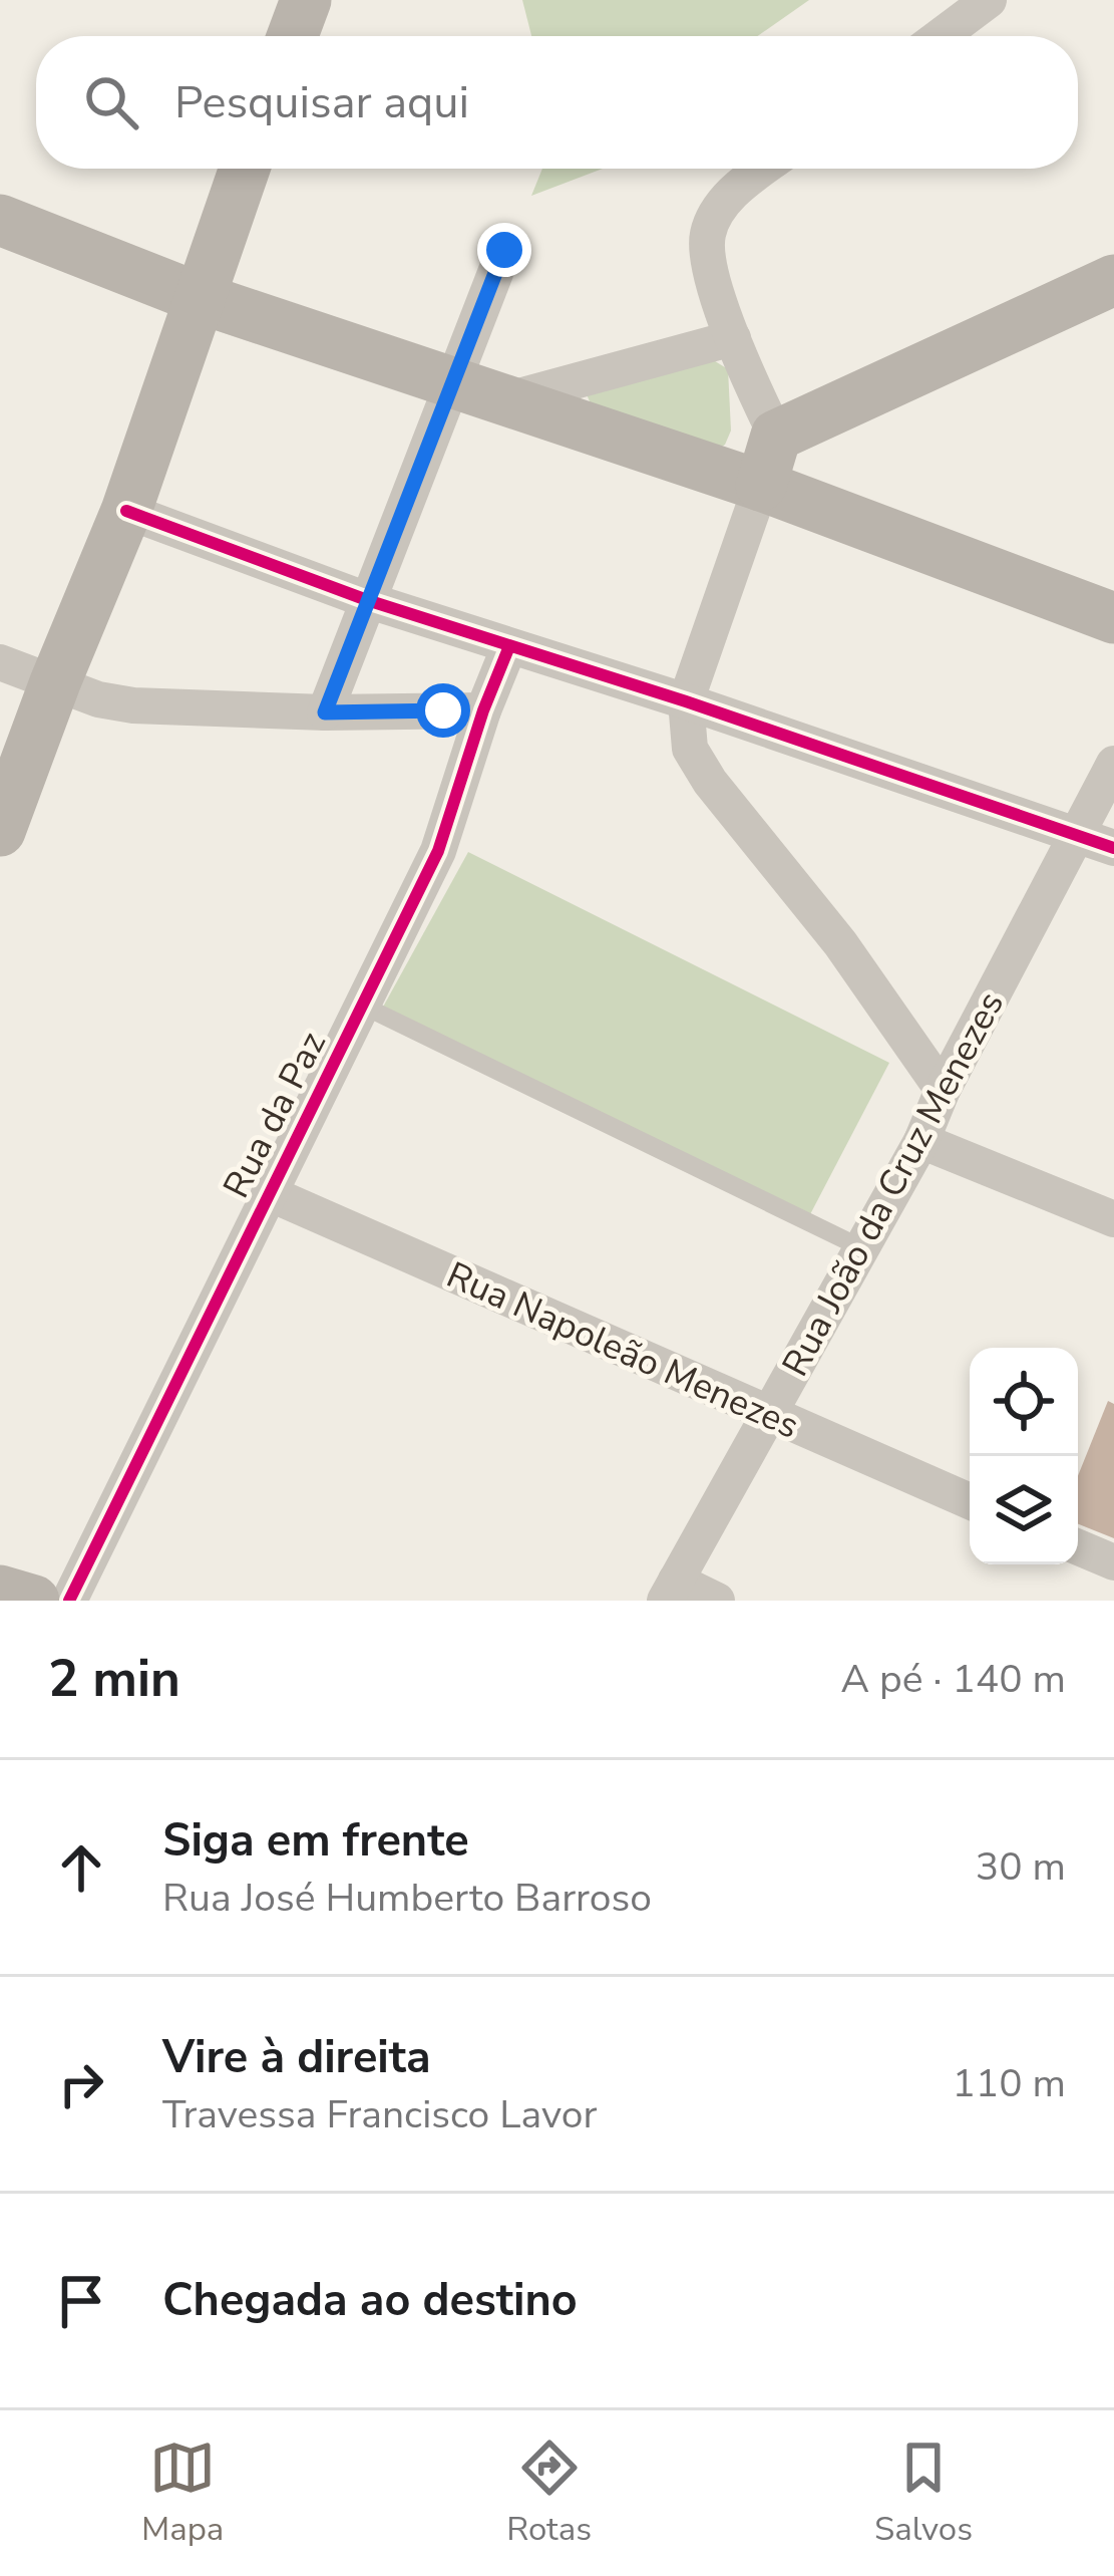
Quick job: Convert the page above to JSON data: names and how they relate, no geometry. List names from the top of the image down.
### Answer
{
  "streets": {
    "street": ["Rua da Paz", "Rua João da Cruz Menezes", "Rua Napoleão Menezes"]
  },
  "crossings": [
    ["Rua da Paz", "Rua Napoleão Menezes"],
    ["Rua João da Cruz Menezes", "Rua Napoleão Menezes"]
  ],
  "page": {
    "search": "Pesquisar aqui",
    "heading": ["2 min", "A pé · 140 m"],
    "list": [
      ["Siga em frente", "Rua José Humberto Barroso", "30 m"],
      ["Vire à direita", "Travessa Francisco Lavor", "110 m"],
      "Chegada ao destino"
    ],
    "nav": ["Mapa", "Rotas", "Salvos"]
  }
}
